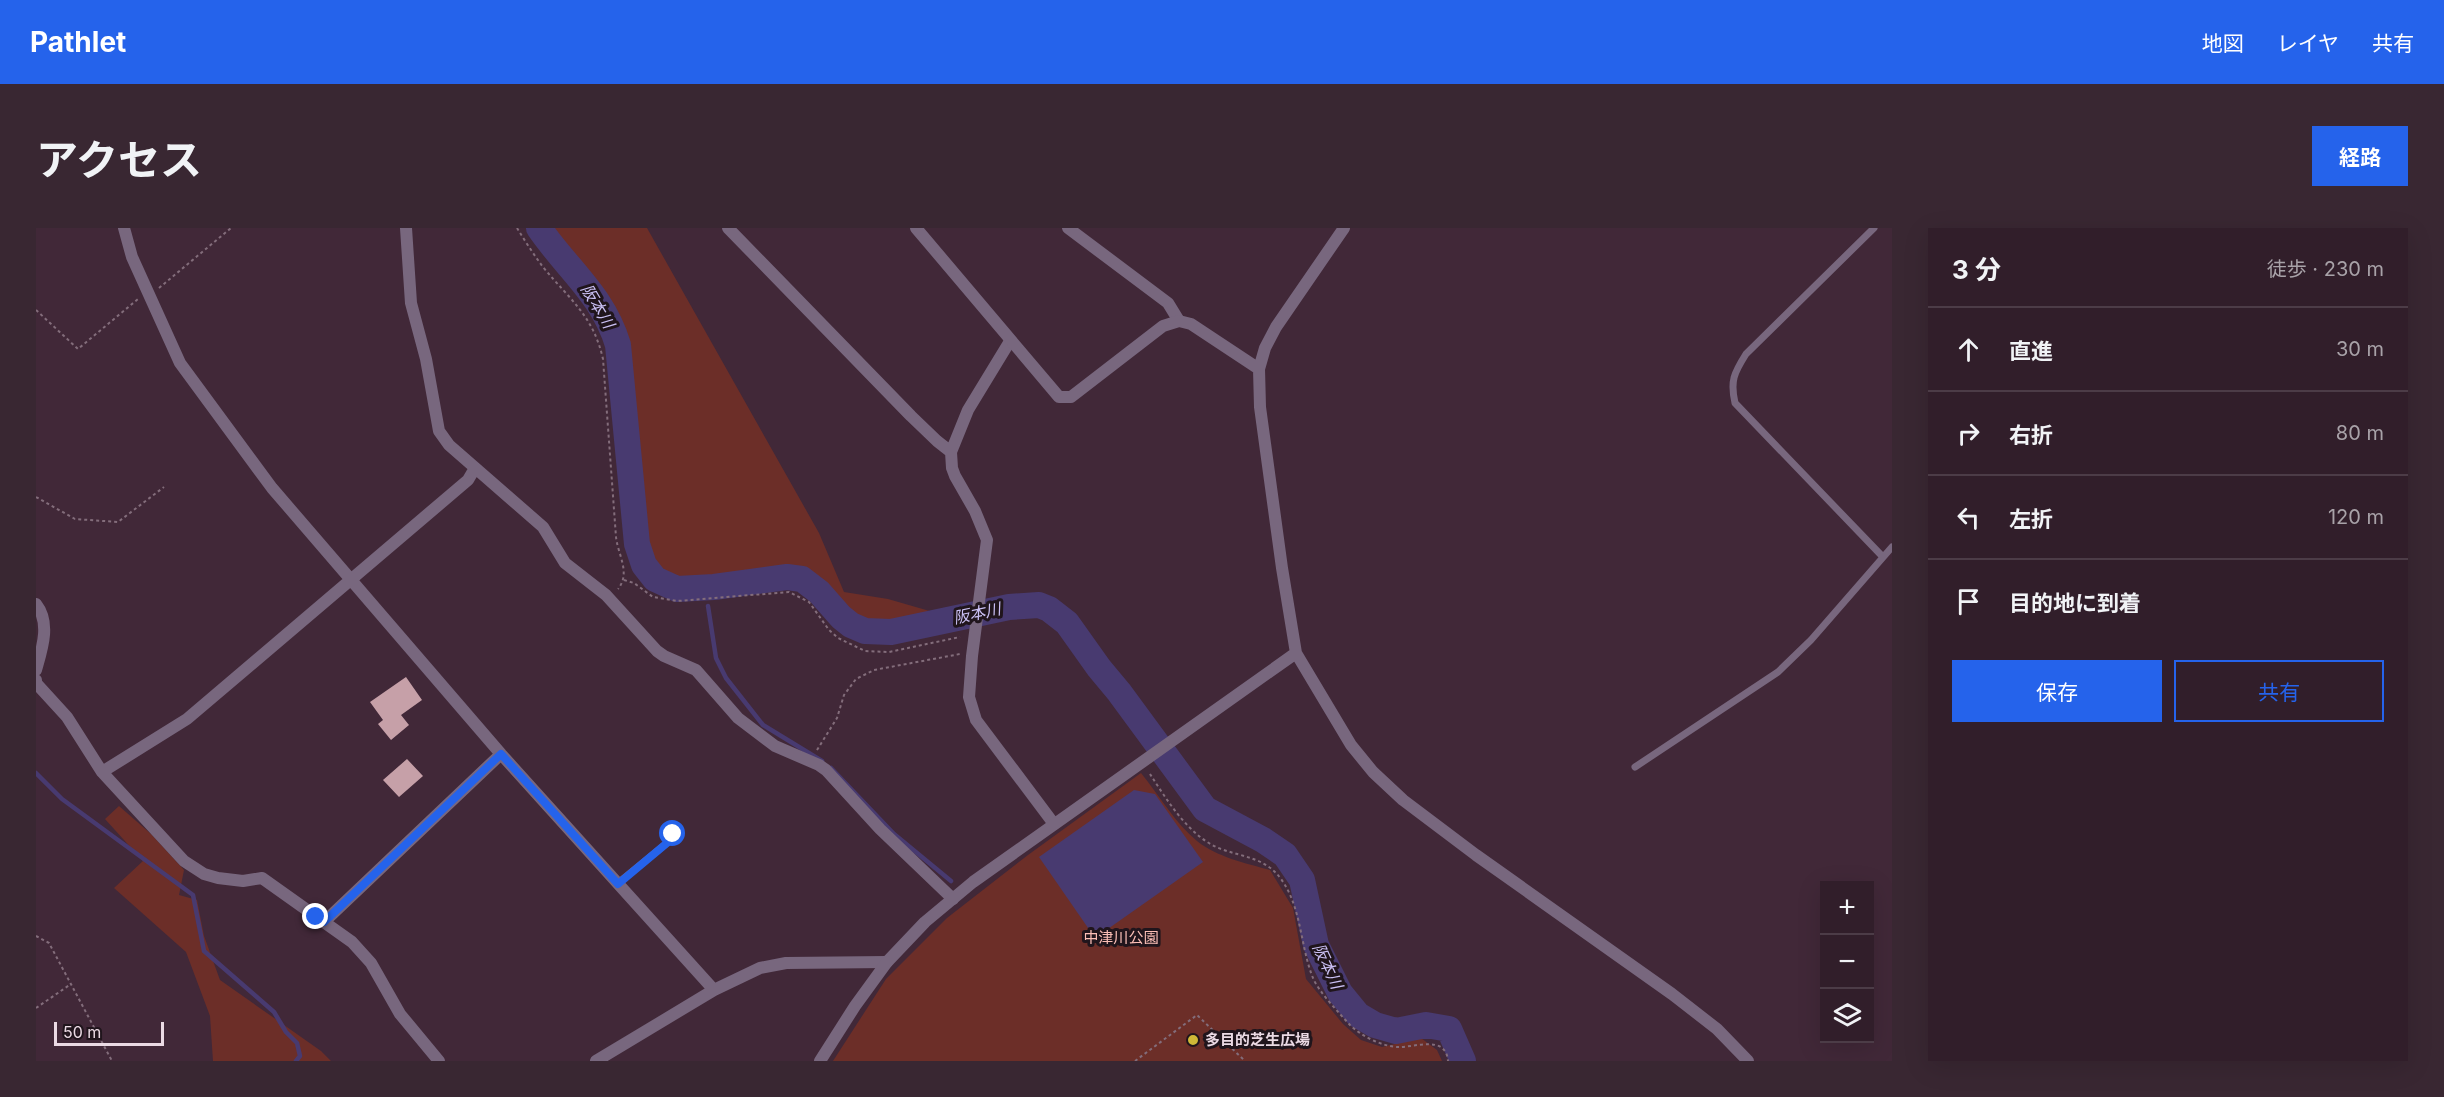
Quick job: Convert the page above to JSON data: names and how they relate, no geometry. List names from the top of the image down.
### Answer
{
  "water": ["阪本川"],
  "parks": ["中津川公園"],
  "places": ["多目的芝生広場"],
  "scale_bar": "50 m",
  "page": {
    "header": "Pathlet",
    "nav": ["地図", "レイヤ", "共有"],
    "title": "アクセス",
    "buttons": [
      "経路",
      ["保存", "共有"]
    ],
    "heading": ["3 分", "徒歩 · 230 m"],
    "list": [
      ["直進", "30 m"],
      ["右折", "80 m"],
      ["左折", "120 m"],
      "目的地に到着"
    ],
    "map_buttons": ["+", "−"],
    "scale": "50 m"
  }
}
